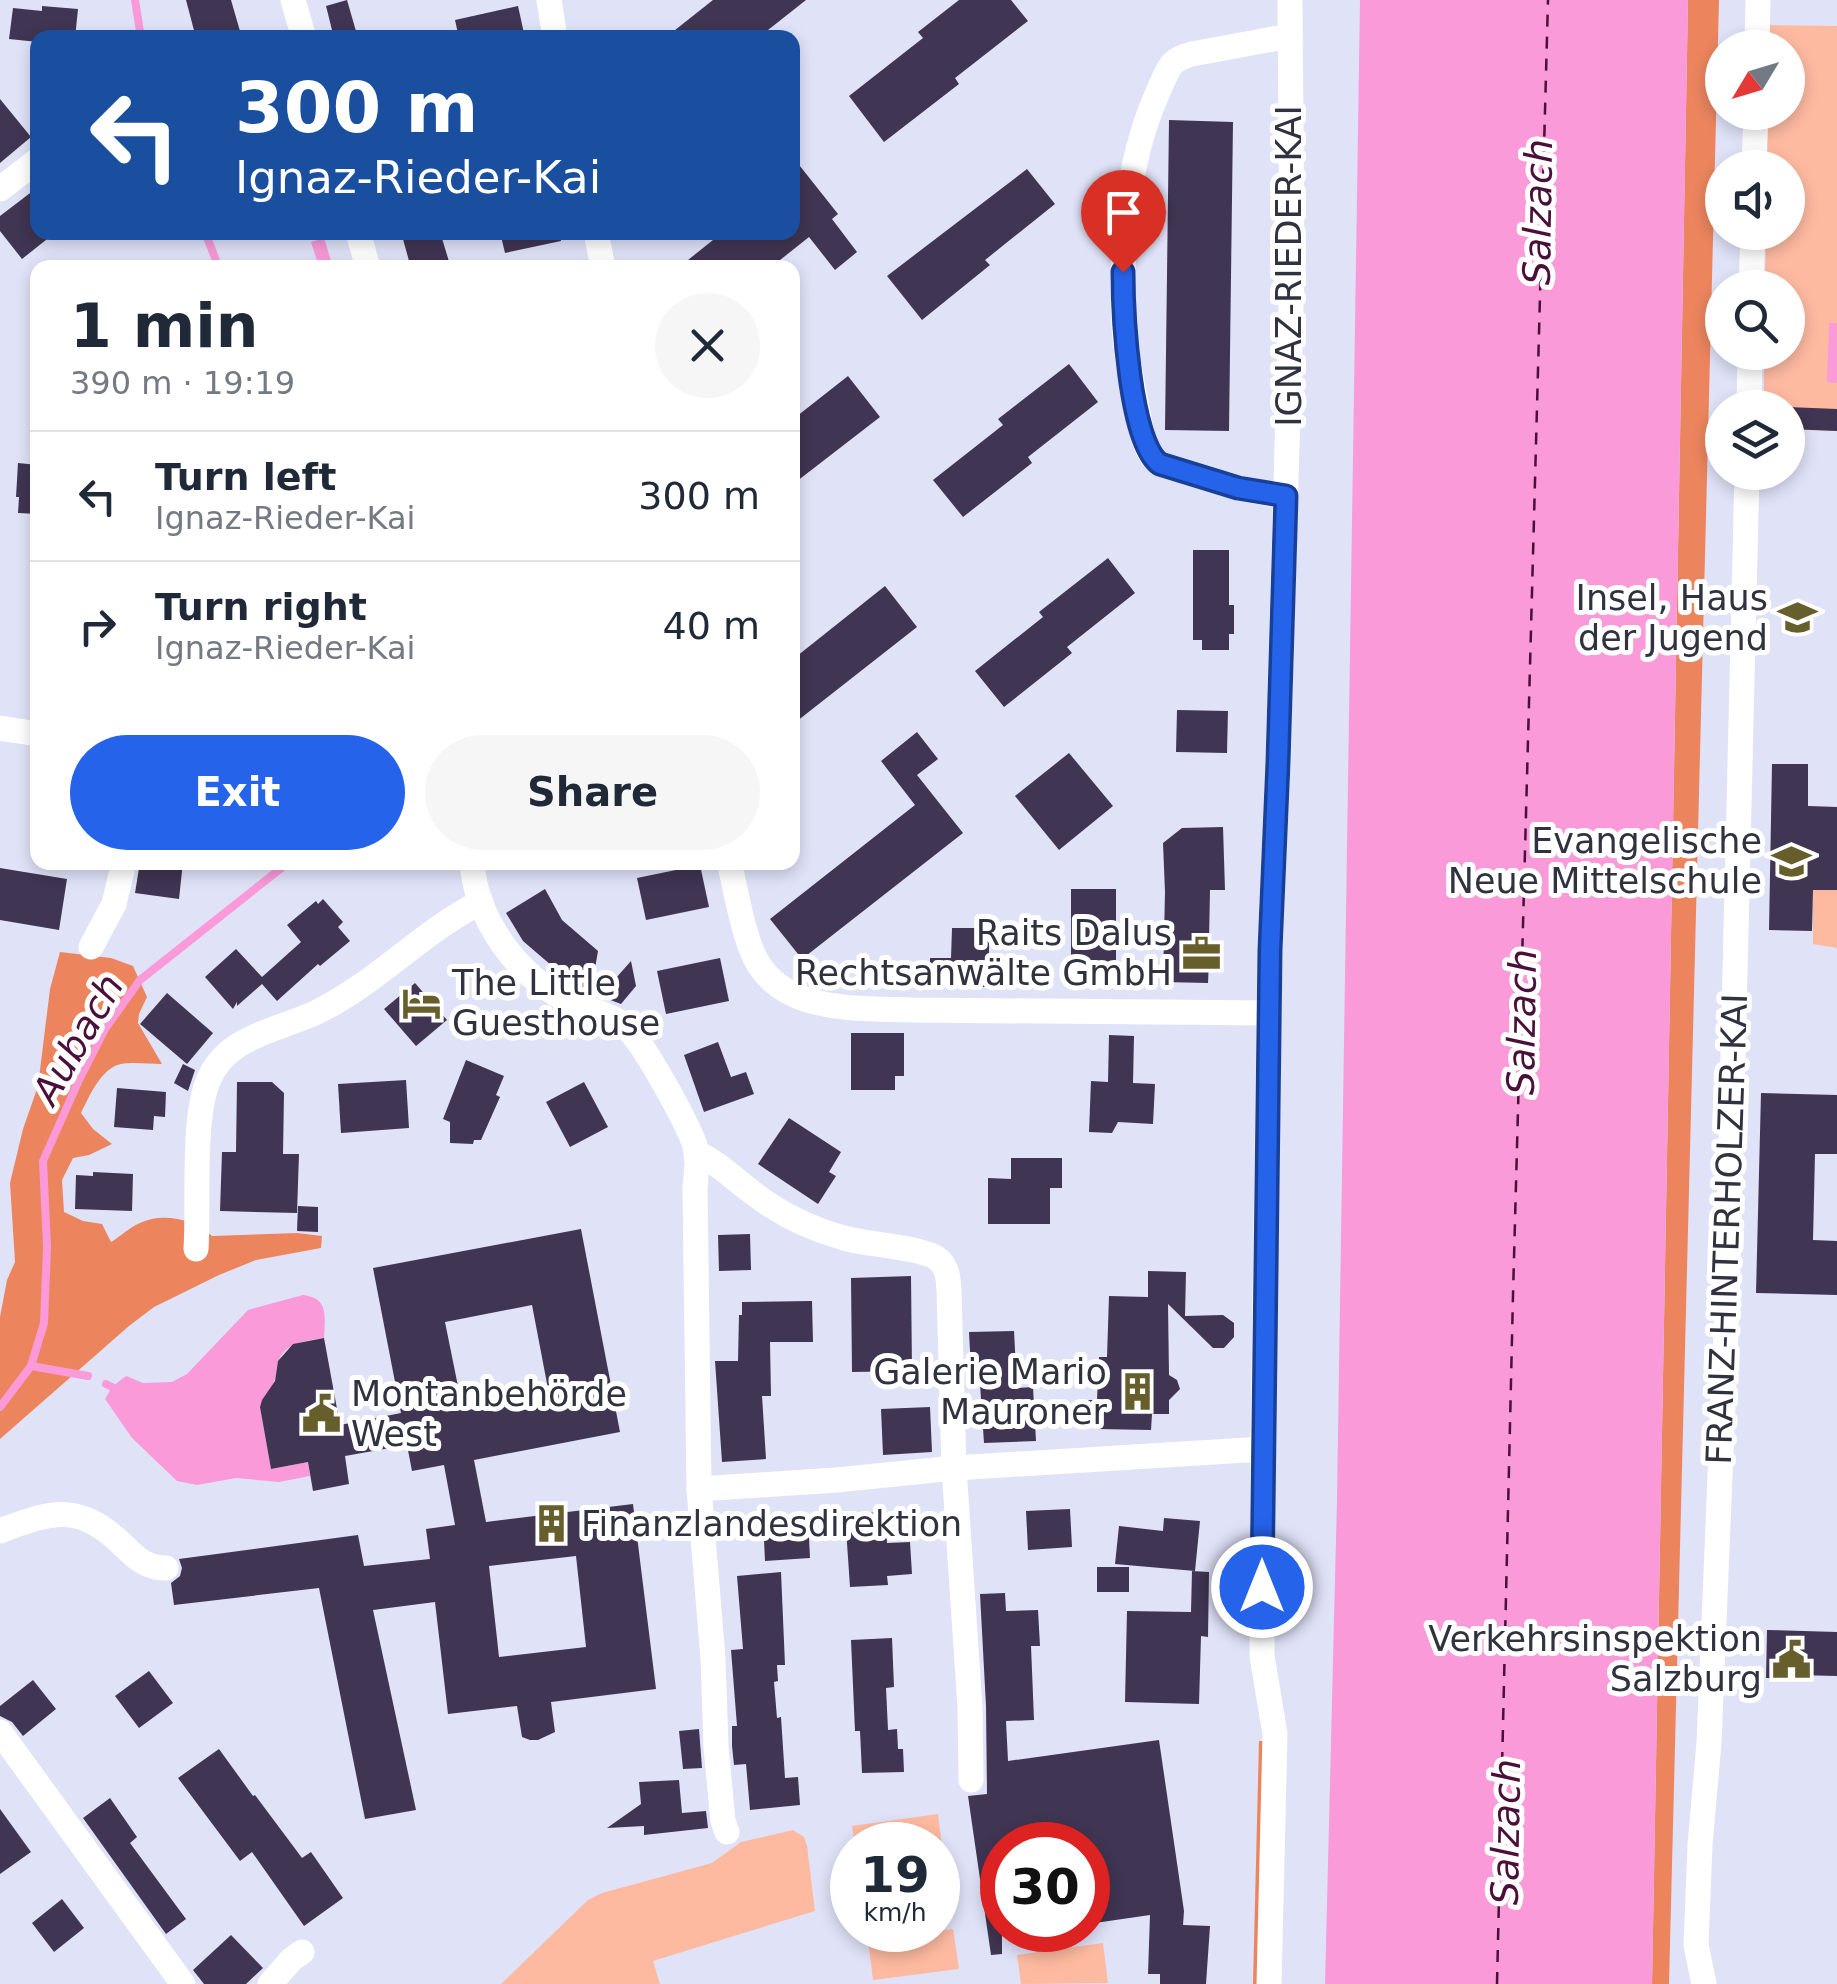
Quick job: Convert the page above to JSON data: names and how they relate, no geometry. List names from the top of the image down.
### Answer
{
  "streets": {
    "street": ["IGNAZ-RIEDER-KAI", "FRANZ-HINTERHOLZER-KAI"]
  },
  "water": ["Salzach", "Aubach"],
  "places": {
    "school or university": ["Insel, Haus der Jugend", "Evangelische Neue Mittelschule"],
    "office": ["Raits Dalus Rechtsanwälte GmbH"],
    "hotel": ["The Little Guesthouse"],
    "building": ["Galerie Mario Mauroner", "Finanzlandesdirektion"],
    "public building": ["Montanbehörde West", "Verkehrsinspektion Salzburg"]
  },
  "north": "bottom left",
  "page": {
    "turn": ["300 m", "Ignaz-Rieder-Kai"],
    "heading": ["1 min", "390 m · 19:19"],
    "list": [
      {
        "name": "Turn left",
        "note": "Ignaz-Rieder-Kai",
        "value": "300 m"
      },
      {
        "name": "Turn right",
        "note": "Ignaz-Rieder-Kai",
        "value": "40 m"
      }
    ],
    "buttons": ["Exit", "Share"],
    "speed": "19 km/h",
    "limit": "30"
  }
}
